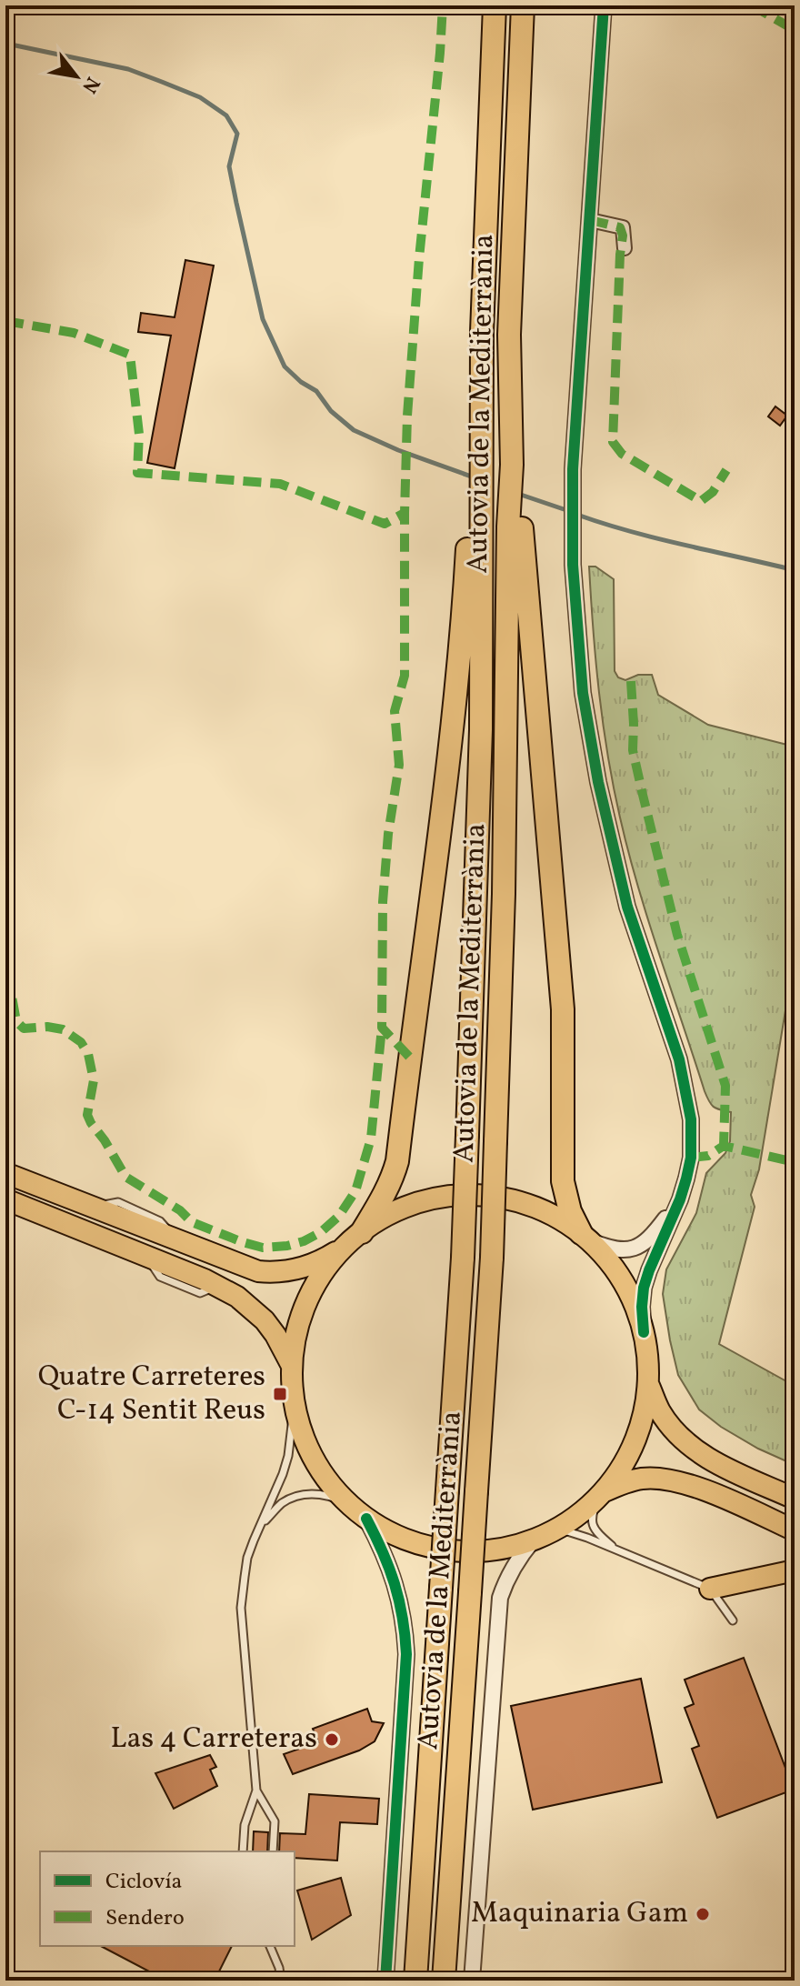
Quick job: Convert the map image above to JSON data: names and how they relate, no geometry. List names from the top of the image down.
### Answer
{
  "streets": {
    "highway": ["Autovia de la Mediterrània"]
  },
  "places": {
    "transit": ["Quatre Carreteres C-14 Sentit Reus"],
    "other": ["Las 4 Carreteras", "Maquinaria Gam"]
  },
  "legend": ["Ciclovía", "Sendero"],
  "north": "bottom right"
}
